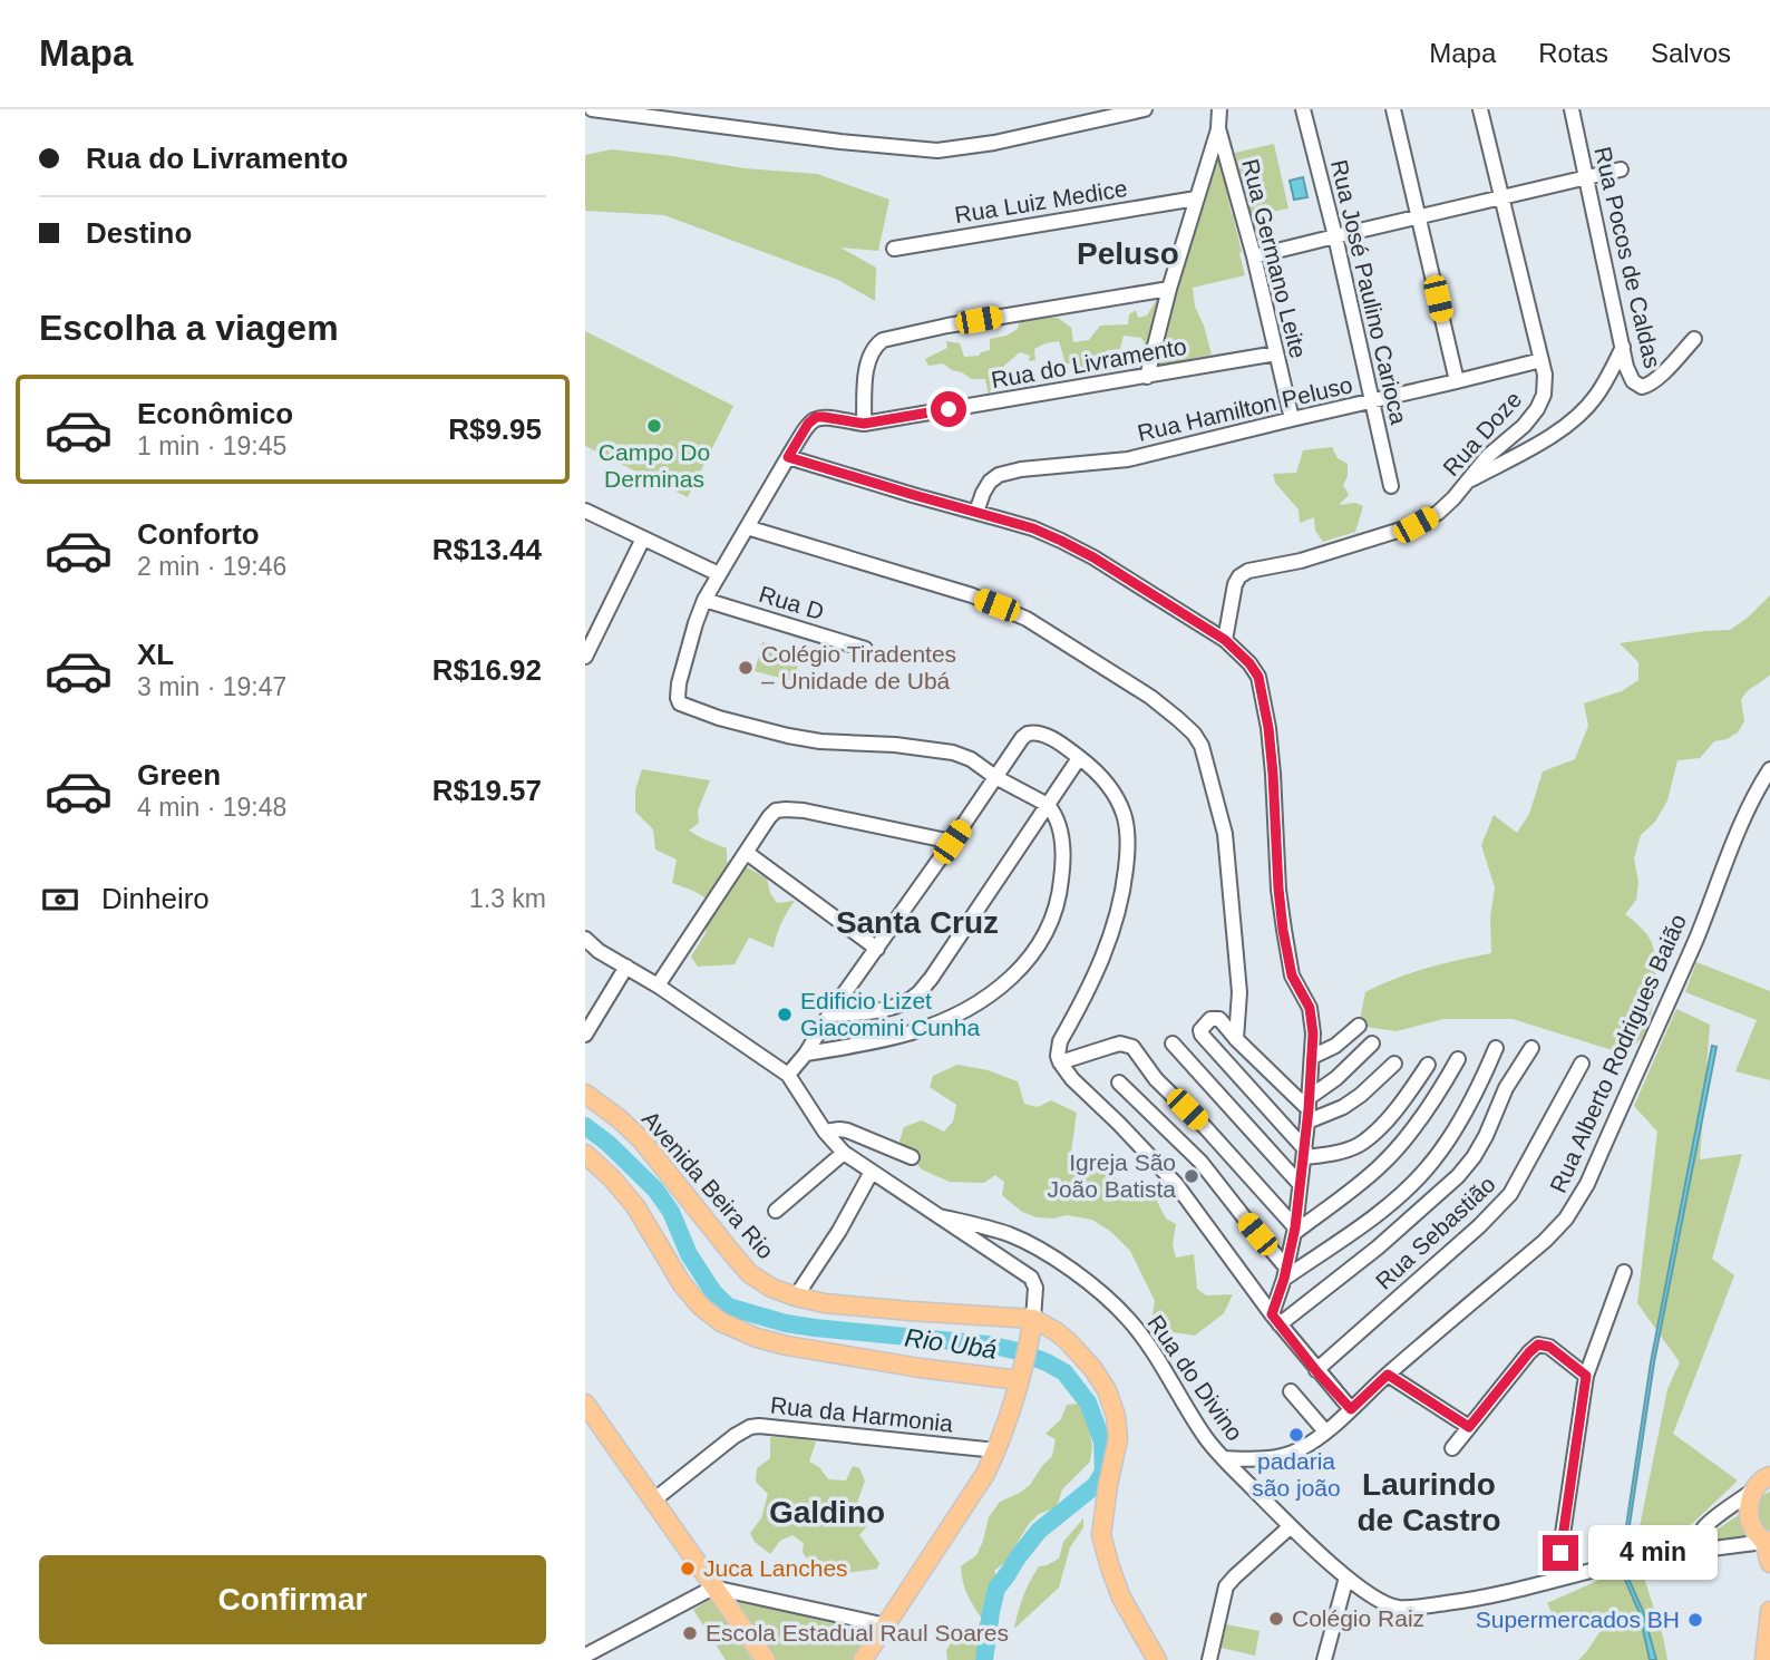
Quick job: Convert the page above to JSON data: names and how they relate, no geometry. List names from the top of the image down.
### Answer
{
  "streets": {
    "main road": ["Avenida Beira Rio"],
    "street": [
      "Rua Luiz Medice",
      "Rua Pocos de Caldas",
      "Rua Germano Leite",
      "Rua José Paulino Carioca",
      "Rua do Livramento",
      "Rua Hamilton Peluso",
      "Rua Doze",
      "Rua D",
      "Rua Alberto Rodrigues Baião",
      "Rua Sebastião",
      "Rua do Divino",
      "Rua da Harmonia"
    ]
  },
  "crossings": [
    ["Rua Germano Leite", "Rua do Livramento"],
    ["Rua Germano Leite", "Rua Hamilton Peluso"],
    ["Rua José Paulino Carioca", "Rua Hamilton Peluso"],
    ["Rua Hamilton Peluso", "Rua Doze"],
    ["Rua Alberto Rodrigues Baião", "Rua do Divino"]
  ],
  "districts": [
    "Peluso",
    "Santa Cruz",
    "Laurindo de Castro",
    "Galdino"
  ],
  "water": ["Rio Ubá"],
  "places": [
    "Campo Do Derminas",
    "Colégio Tiradentes – Unidade de Ubá",
    "Edificio Lizet Giacomini Cunha",
    "Igreja São João Batista",
    "padaria são joão",
    "Juca Lanches",
    "Colégio Raiz",
    "Supermercados BH",
    "Escola Estadual Raul Soares"
  ],
  "page": {
    "header": "Mapa",
    "nav": ["Mapa", "Rotas", "Salvos"],
    "banner": ["Rua do Livramento", "Destino"],
    "heading": "Escolha a viagem",
    "list": [
      {
        "name": "Econômico",
        "note": "1 min · 19:45",
        "value": "R$9.95"
      },
      {
        "name": "Conforto",
        "note": "2 min · 19:46",
        "value": "R$13.44"
      },
      {
        "name": "XL",
        "note": "3 min · 19:47",
        "value": "R$16.92"
      },
      {
        "name": "Green",
        "note": "4 min · 19:48",
        "value": "R$19.57"
      }
    ],
    "pay": ["Dinheiro", "1.3 km"],
    "bubble": "4 min",
    "buttons": "Confirmar"
  }
}
